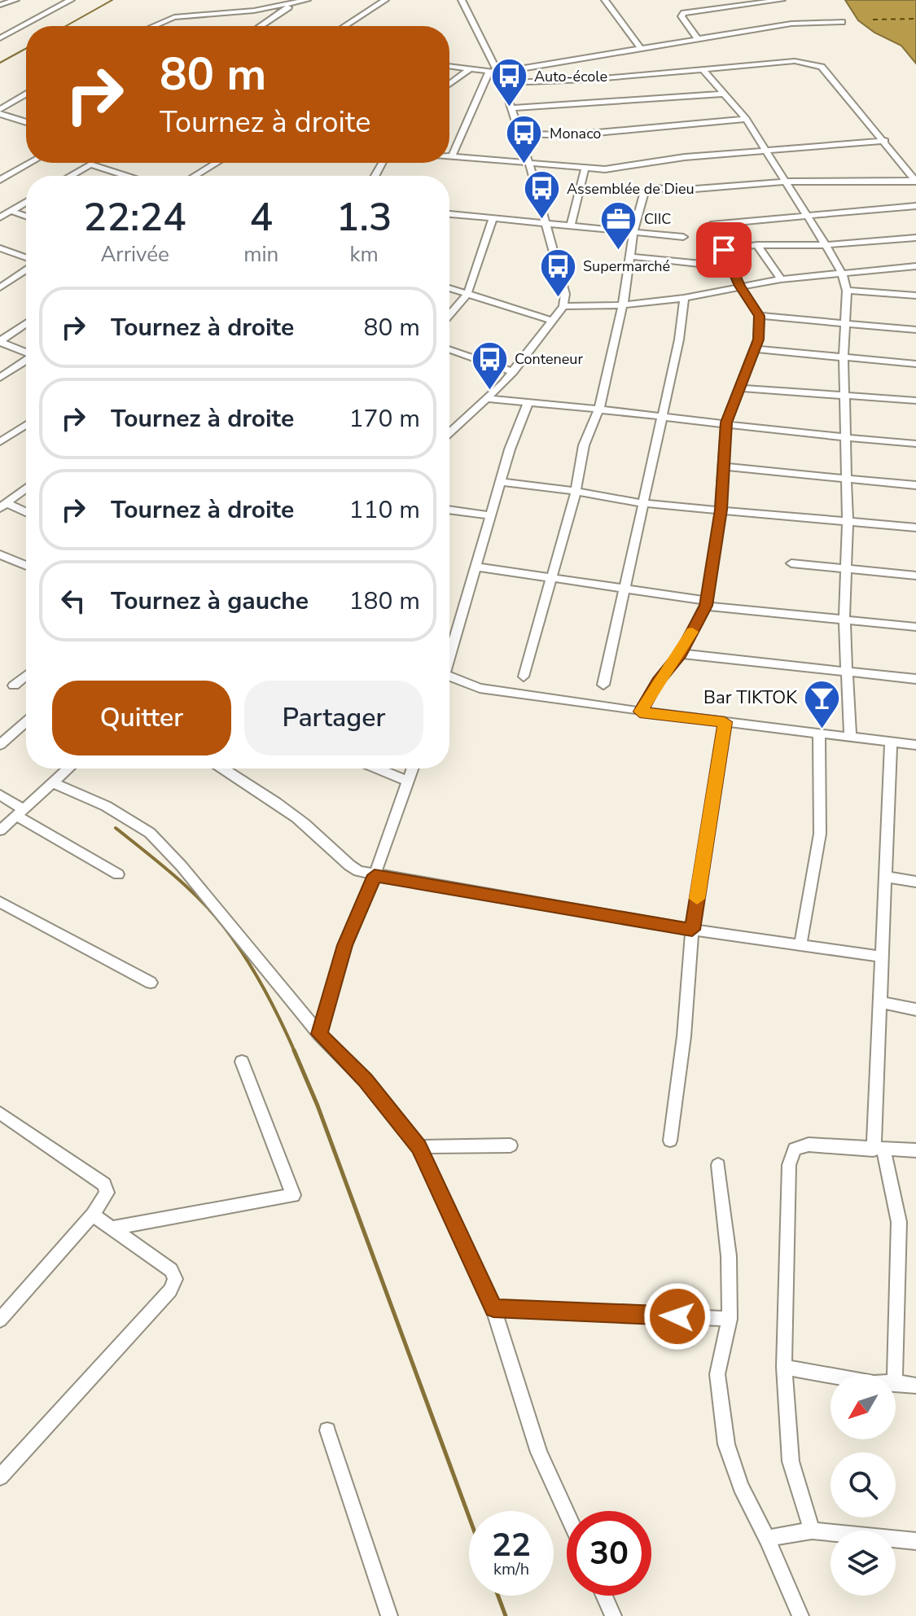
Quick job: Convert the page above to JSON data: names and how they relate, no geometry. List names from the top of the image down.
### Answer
{
  "places": {
    "bus stop": [
      "Auto-école",
      "Monaco",
      "Assemblée de Dieu",
      "Supermarché",
      "Conteneur"
    ],
    "office": ["CIIC"],
    "bar": ["Bar TIKTOK"]
  },
  "north": "bottom left",
  "page": {
    "turn": ["80 m", "Tournez à droite"],
    "eta": [
      "22:24",
      "Arrivée",
      "4",
      "min",
      "1.3",
      "km"
    ],
    "list": [
      {
        "name": "Tournez à droite",
        "value": "80 m"
      },
      {
        "name": "Tournez à droite",
        "value": "170 m"
      },
      {
        "name": "Tournez à droite",
        "value": "110 m"
      },
      {
        "name": "Tournez à gauche",
        "value": "180 m"
      }
    ],
    "buttons": ["Quitter", "Partager"],
    "speed": "22 km/h",
    "limit": "30"
  }
}
